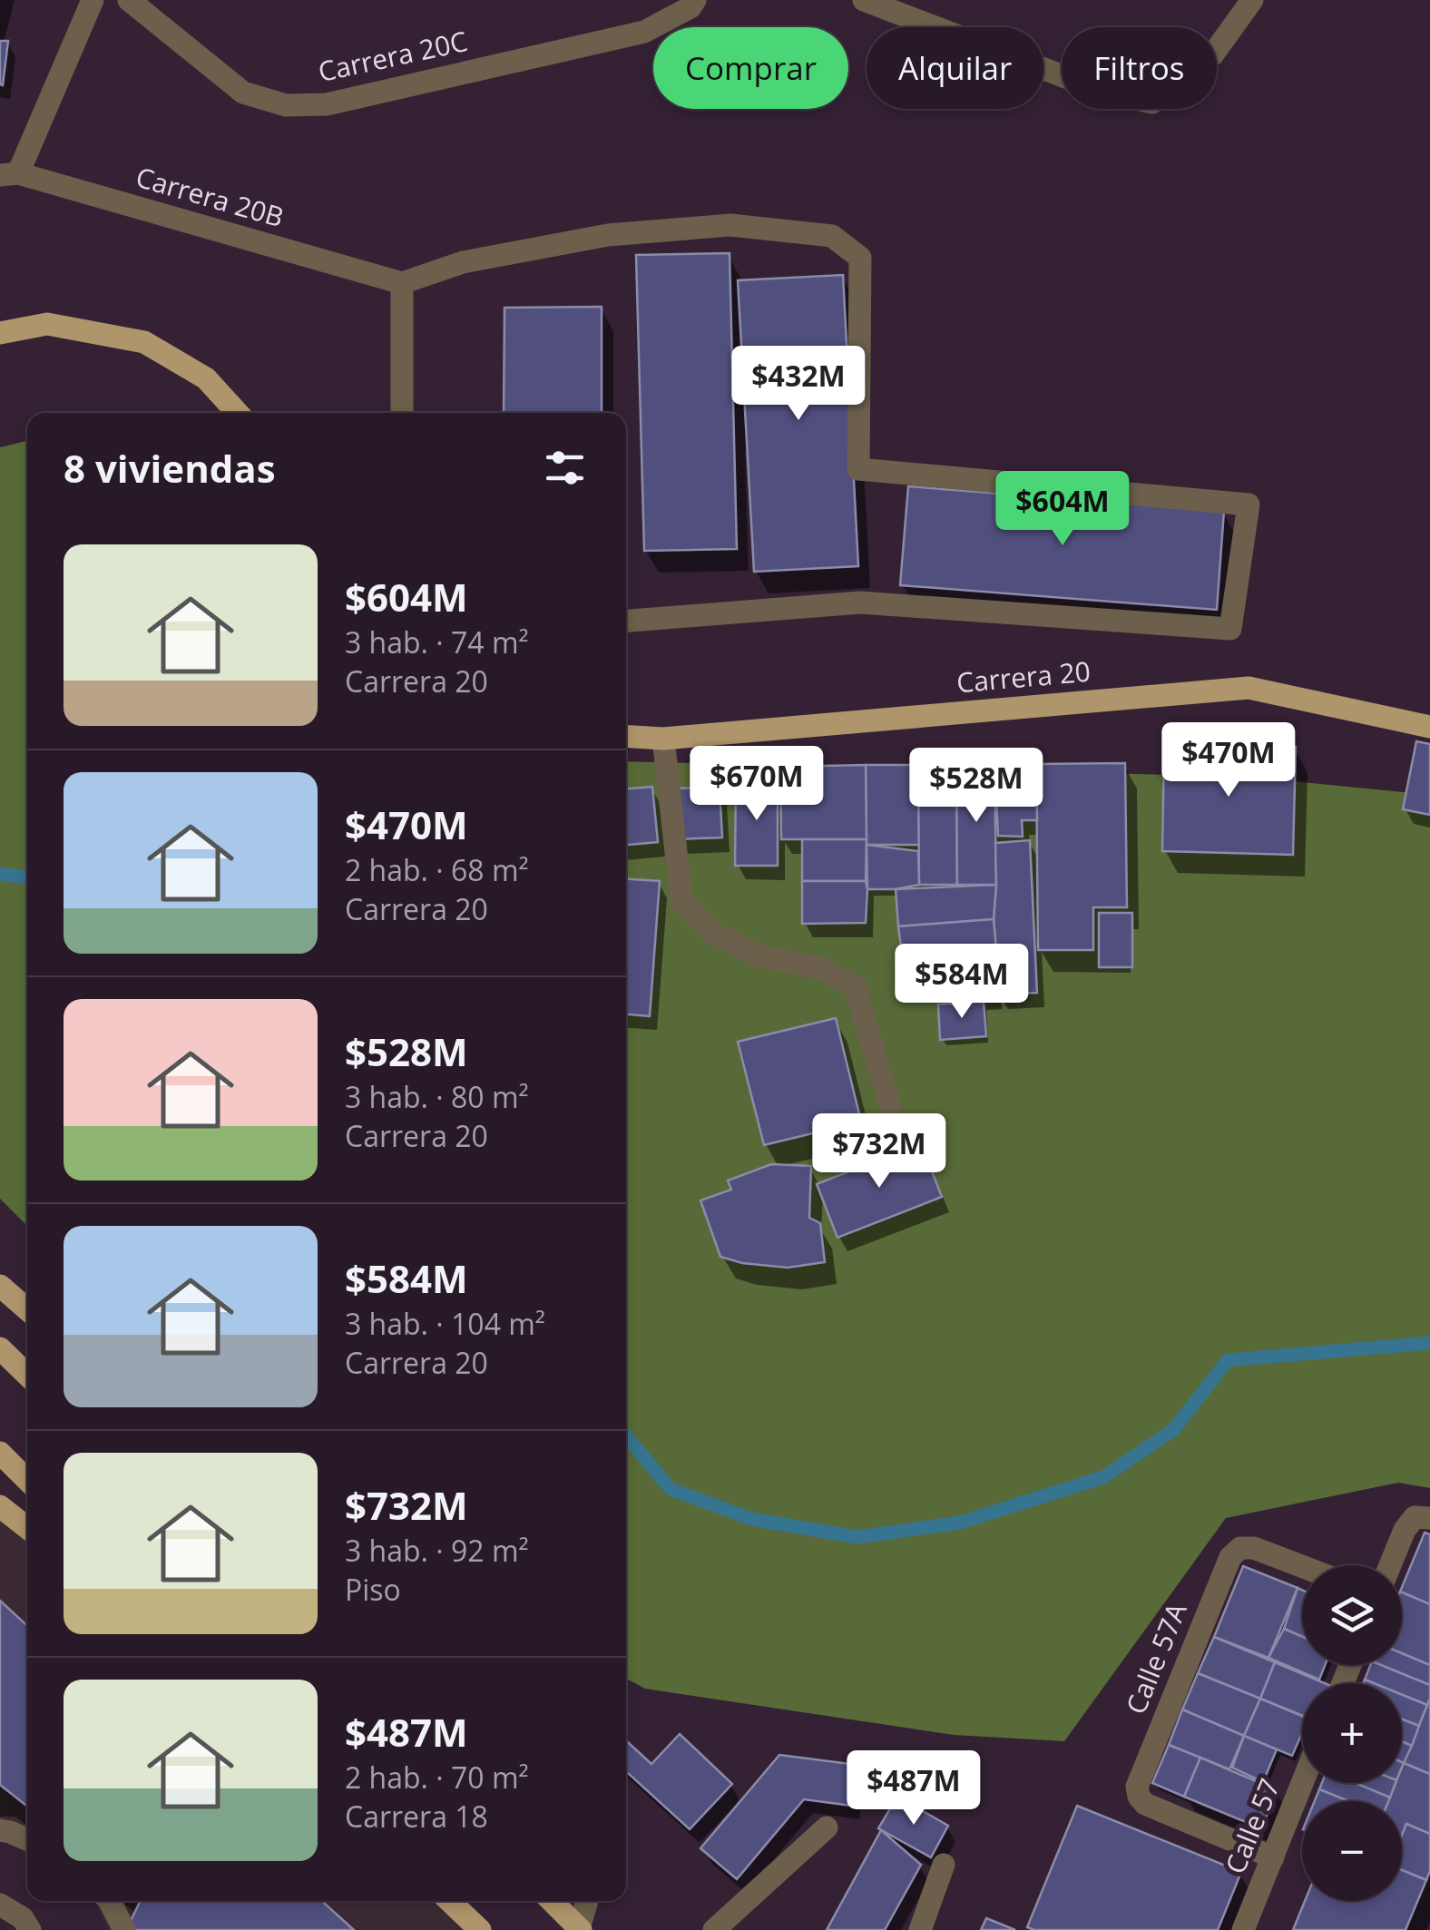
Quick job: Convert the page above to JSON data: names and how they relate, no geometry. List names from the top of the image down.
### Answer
{
  "streets": {
    "main road": ["Carrera 20"],
    "street": [
      "Carrera 20C",
      "Carrera 20B",
      "Calle 57A",
      "Calle 57"
    ]
  },
  "crossings": [
    ["Calle 57A", "Calle 57"]
  ],
  "page": {
    "chip": ["Comprar", "Alquilar", "Filtros"],
    "price": [
      "$432M",
      "$604M",
      "$470M",
      "$670M",
      "$528M",
      "$584M",
      "$732M",
      "$487M"
    ],
    "heading": "8 viviendas",
    "list": [
      {
        "name": "$604M",
        "note": "3 hab. · 74 m² · Carrera 20"
      },
      {
        "name": "$470M",
        "note": "2 hab. · 68 m² · Carrera 20"
      },
      {
        "name": "$528M",
        "note": "3 hab. · 80 m² · Carrera 20"
      },
      {
        "name": "$584M",
        "note": "3 hab. · 104 m² · Carrera 20"
      },
      {
        "name": "$732M",
        "note": "3 hab. · 92 m² · Piso"
      },
      {
        "name": "$487M",
        "note": "2 hab. · 70 m² · Carrera 18"
      }
    ],
    "map_buttons": ["+", "−"]
  }
}
